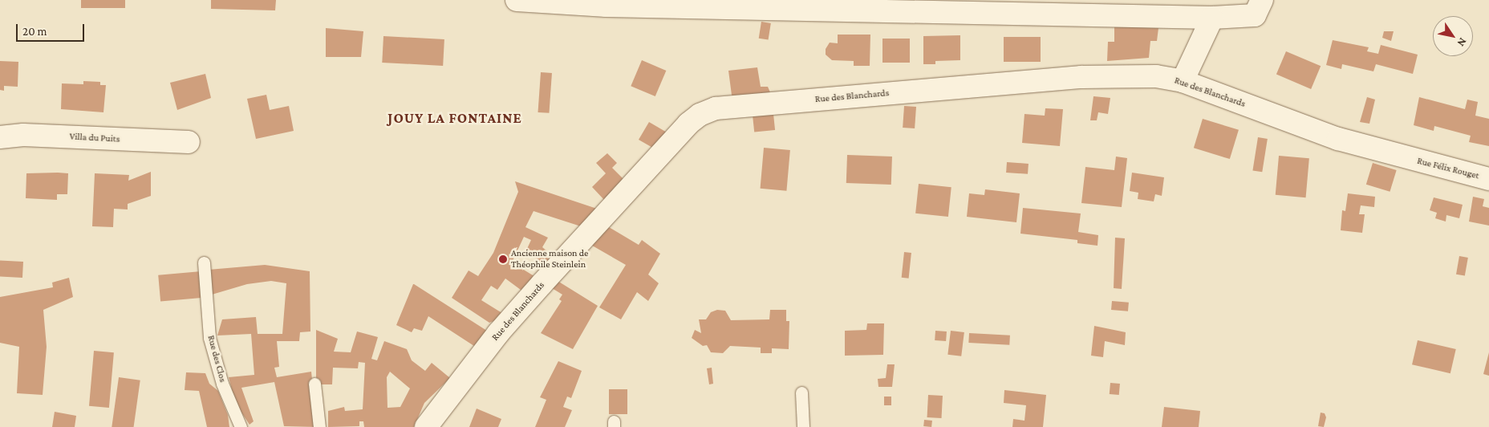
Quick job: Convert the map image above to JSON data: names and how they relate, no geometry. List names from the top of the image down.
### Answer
{
  "streets": {
    "street": ["Rue des Blanchards", "Villa du Puits", "Rue Félix Rouget"],
    "lane": ["Rue des Clos"]
  },
  "crossings": [
    ["Rue des Blanchards", "Rue Félix Rouget"]
  ],
  "districts": ["JOUY LA FONTAINE"],
  "places": ["Ancienne maison de Théophile Steinlein"],
  "scale_bar": "20 m",
  "north": "bottom right"
}
